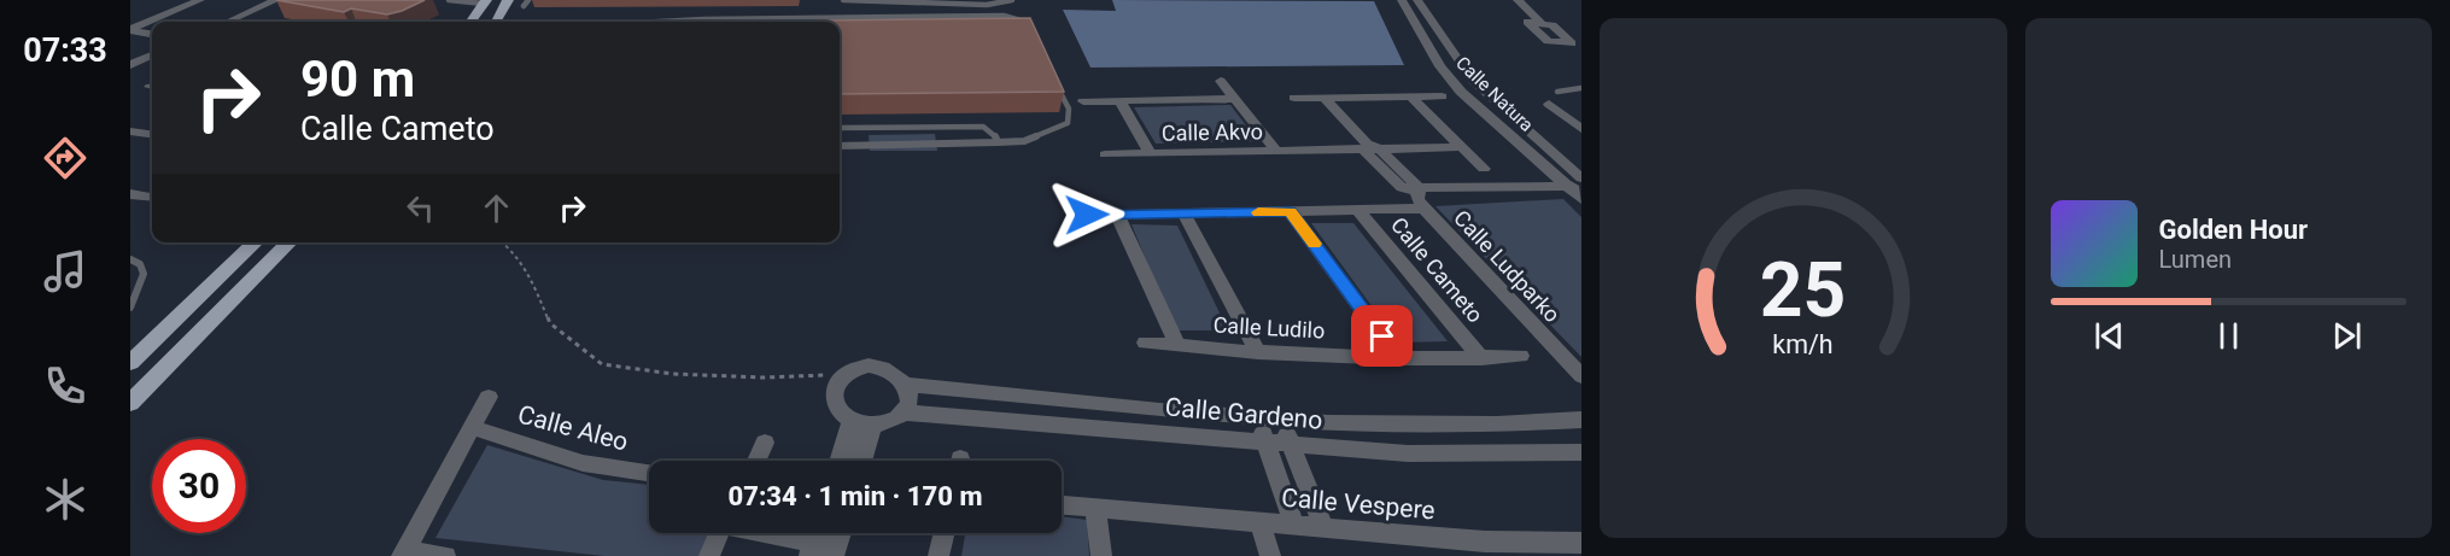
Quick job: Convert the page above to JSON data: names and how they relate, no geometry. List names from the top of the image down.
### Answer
{
  "streets": {
    "street": [
      "Calle Natura",
      "Calle Akvo",
      "Calle Ludparko",
      "Calle Cameto",
      "Calle Ludilo",
      "Calle Gardeno",
      "Calle Aleo",
      "Calle Vespere"
    ]
  },
  "crossings": [
    ["Calle Ludparko", "Calle Cameto"],
    ["Calle Cameto", "Calle Ludilo"]
  ],
  "page": {
    "tabs": "07:33",
    "turn": ["90 m", "Calle Cameto"],
    "song": ["Golden Hour", "Lumen"],
    "limit": "30",
    "trip": "07:34 · 1 min · 170 m",
    "gauge": ["25", "km/h"]
  }
}
